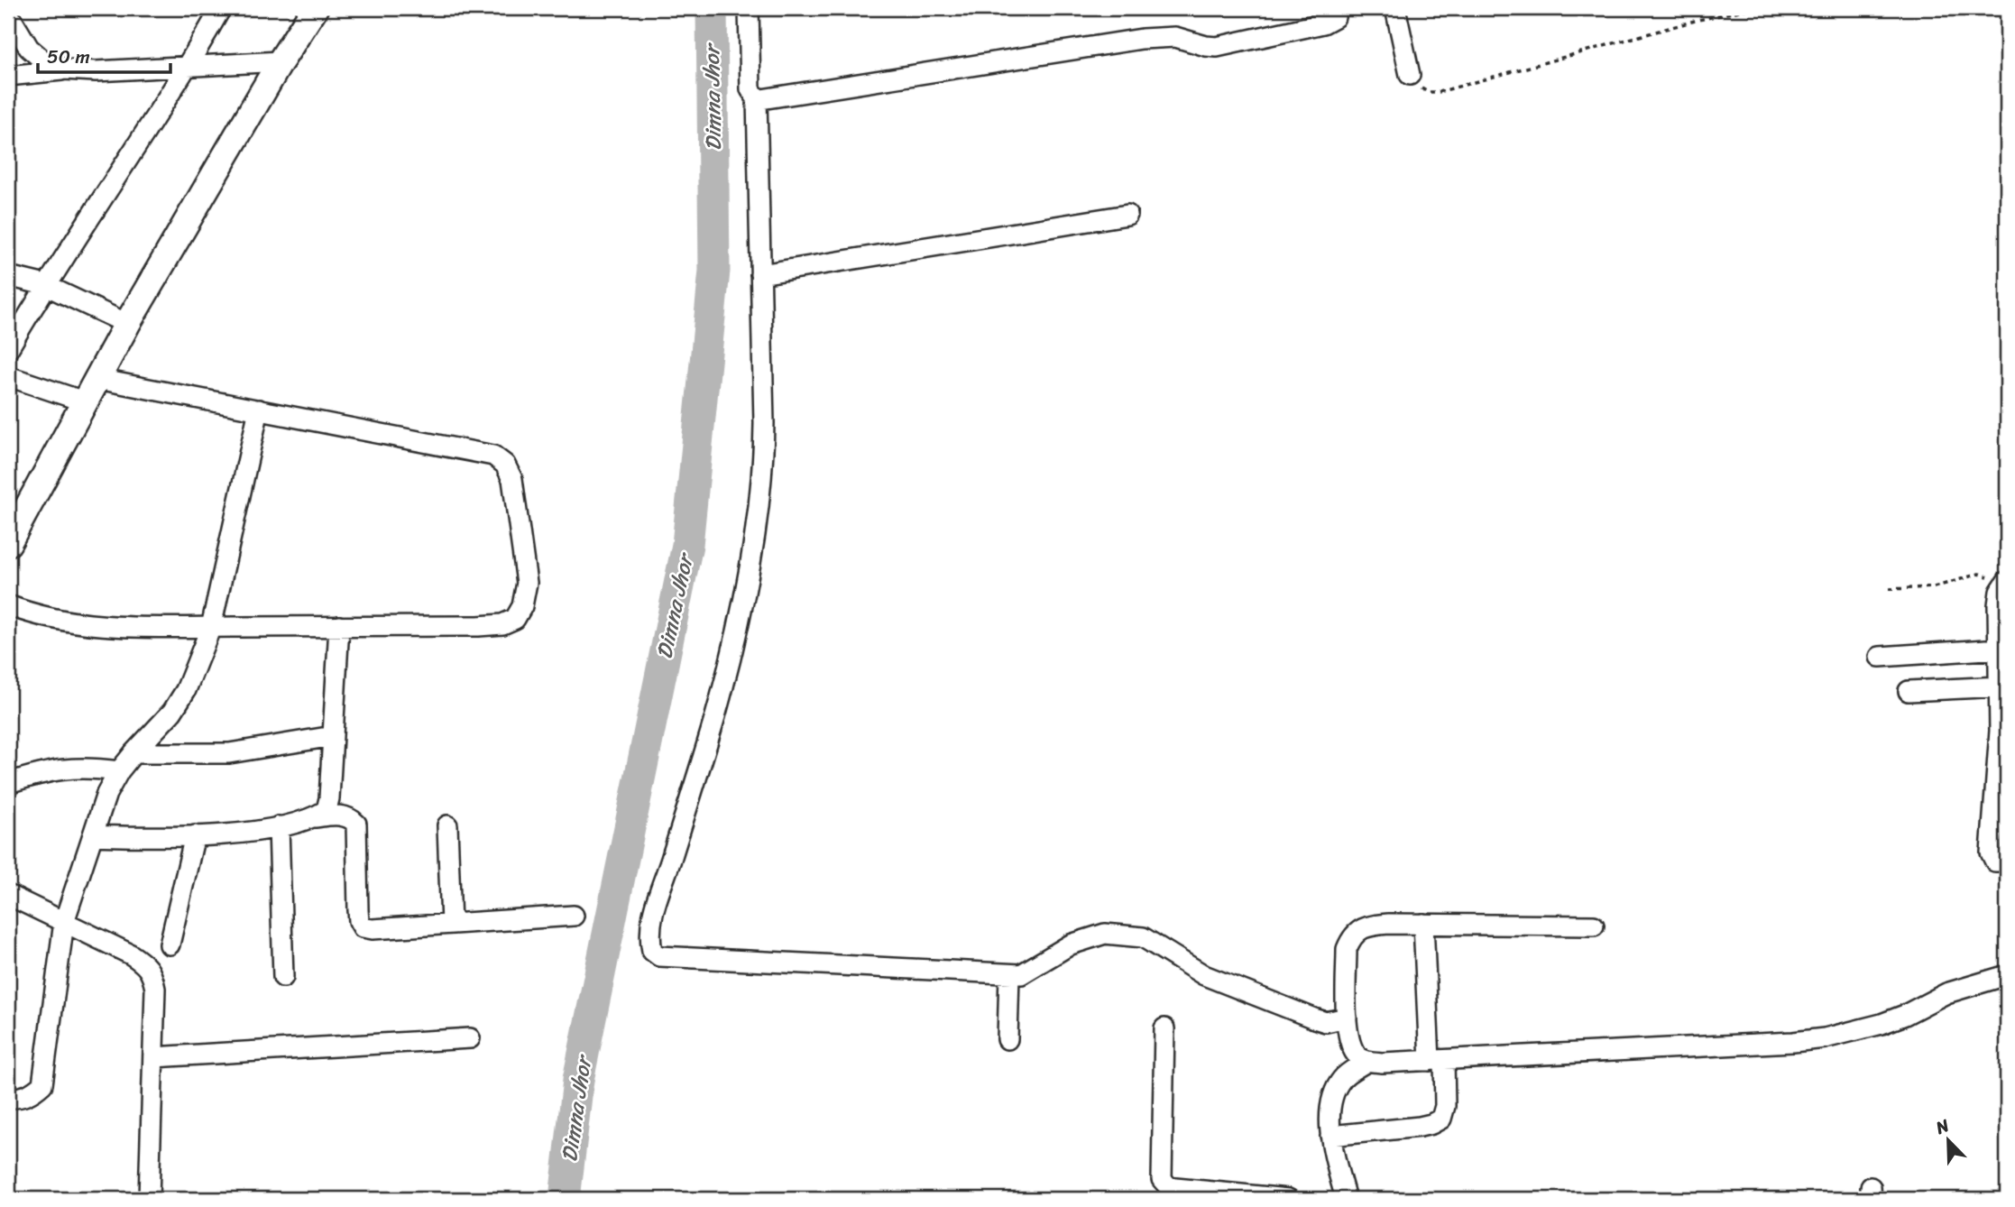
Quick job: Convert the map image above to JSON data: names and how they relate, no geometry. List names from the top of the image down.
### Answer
{
  "water": ["Dimna Jhor"],
  "scale_bar": "50 m",
  "north": "top left"
}
